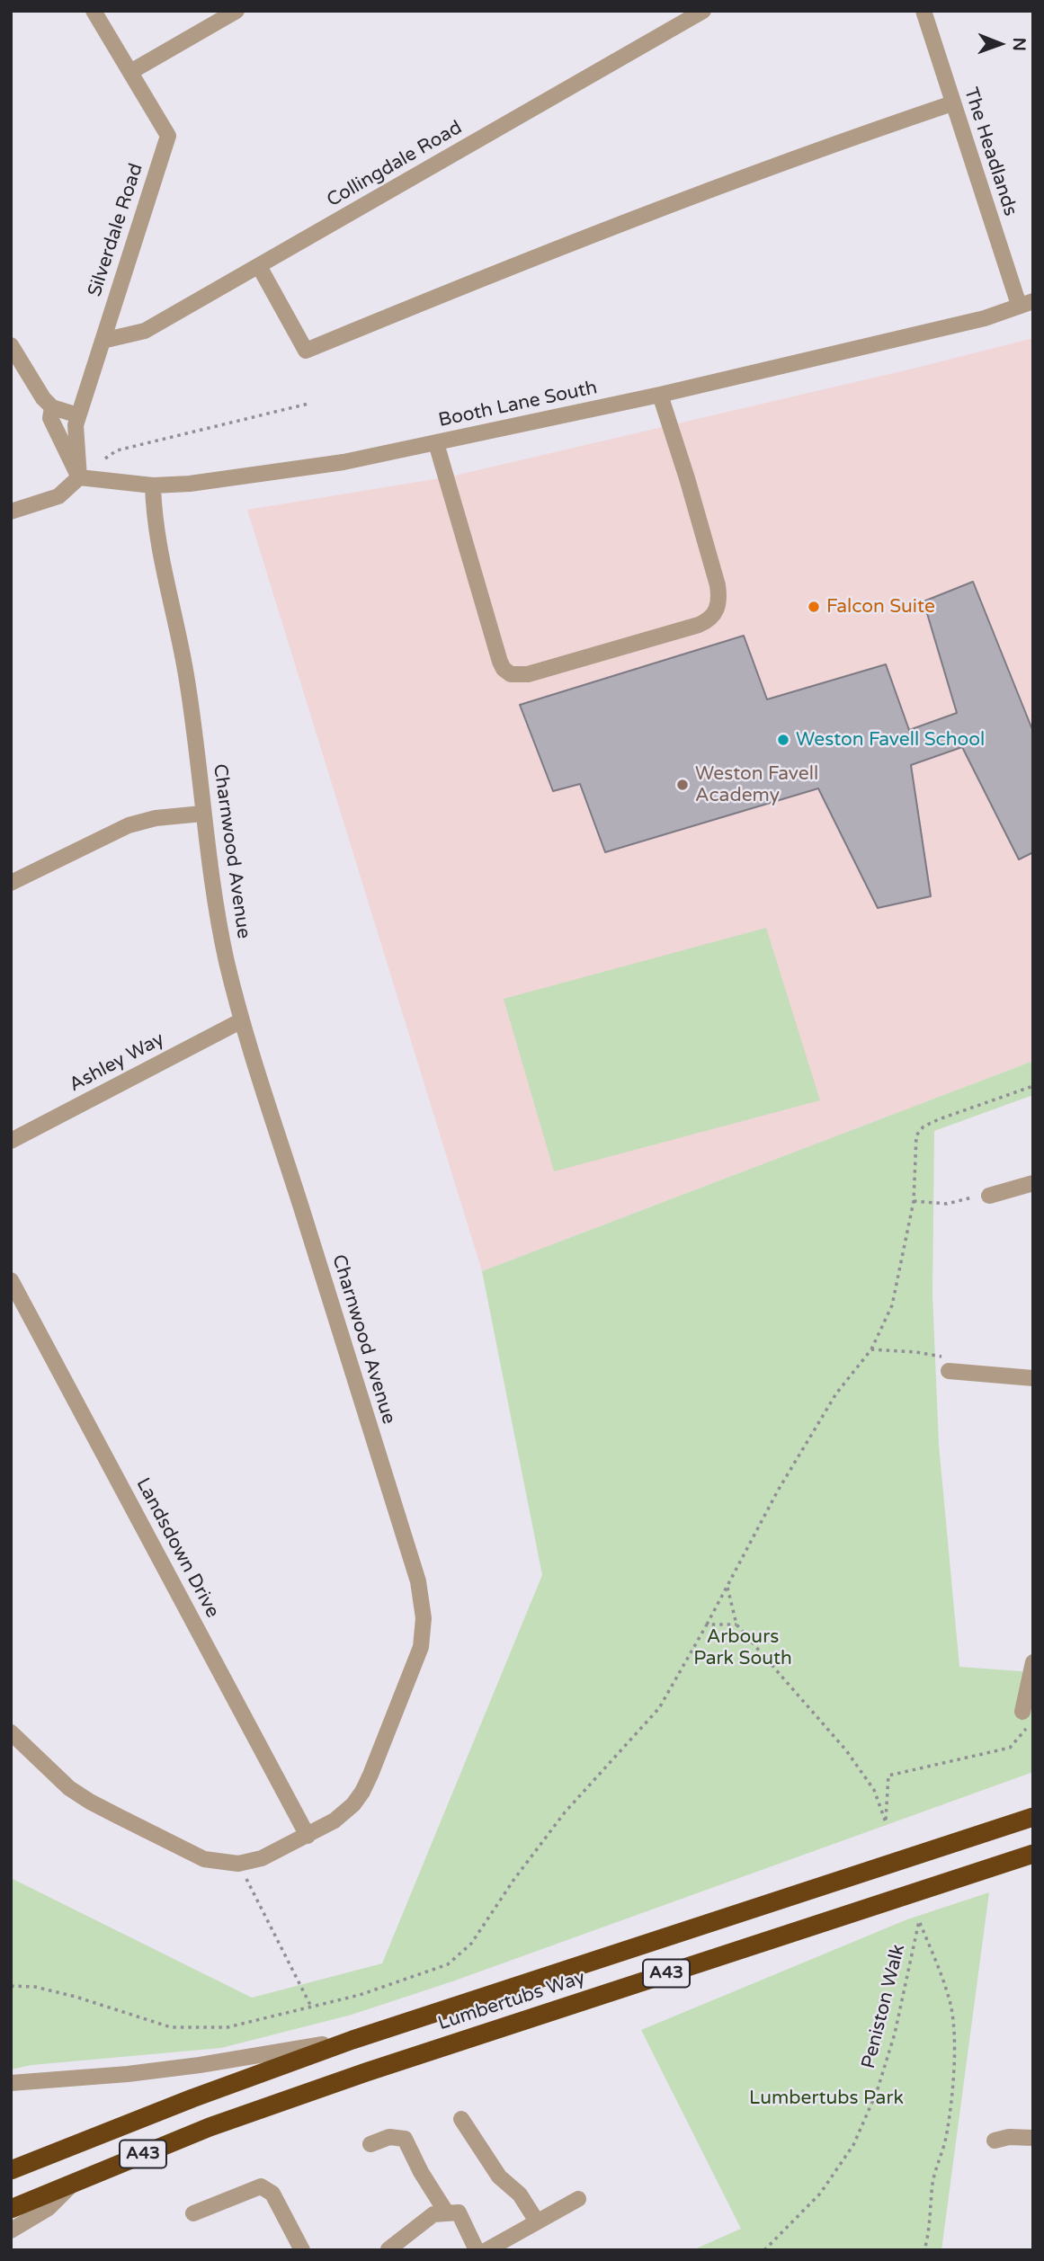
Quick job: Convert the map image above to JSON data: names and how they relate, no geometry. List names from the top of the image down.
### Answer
{
  "streets": {
    "highway": ["A43", "Lumbertubs Way"],
    "street": [
      "The Headlands",
      "Collingdale Road",
      "Silverdale Road",
      "Booth Lane South",
      "Charnwood Avenue",
      "Ashley Way",
      "Landsdown Drive"
    ],
    "path": ["Peniston Walk"]
  },
  "crossings": [
    ["The Headlands", "Booth Lane South"],
    ["Collingdale Road", "Silverdale Road"],
    ["Silverdale Road", "Booth Lane South"],
    ["Booth Lane South", "Charnwood Avenue"],
    ["Charnwood Avenue", "Ashley Way"],
    ["Charnwood Avenue", "Landsdown Drive"]
  ],
  "parks": ["Arbours Park South", "Lumbertubs Park"],
  "places": ["Falcon Suite", "Weston Favell School", "Weston Favell Academy"],
  "north": "right"
}
